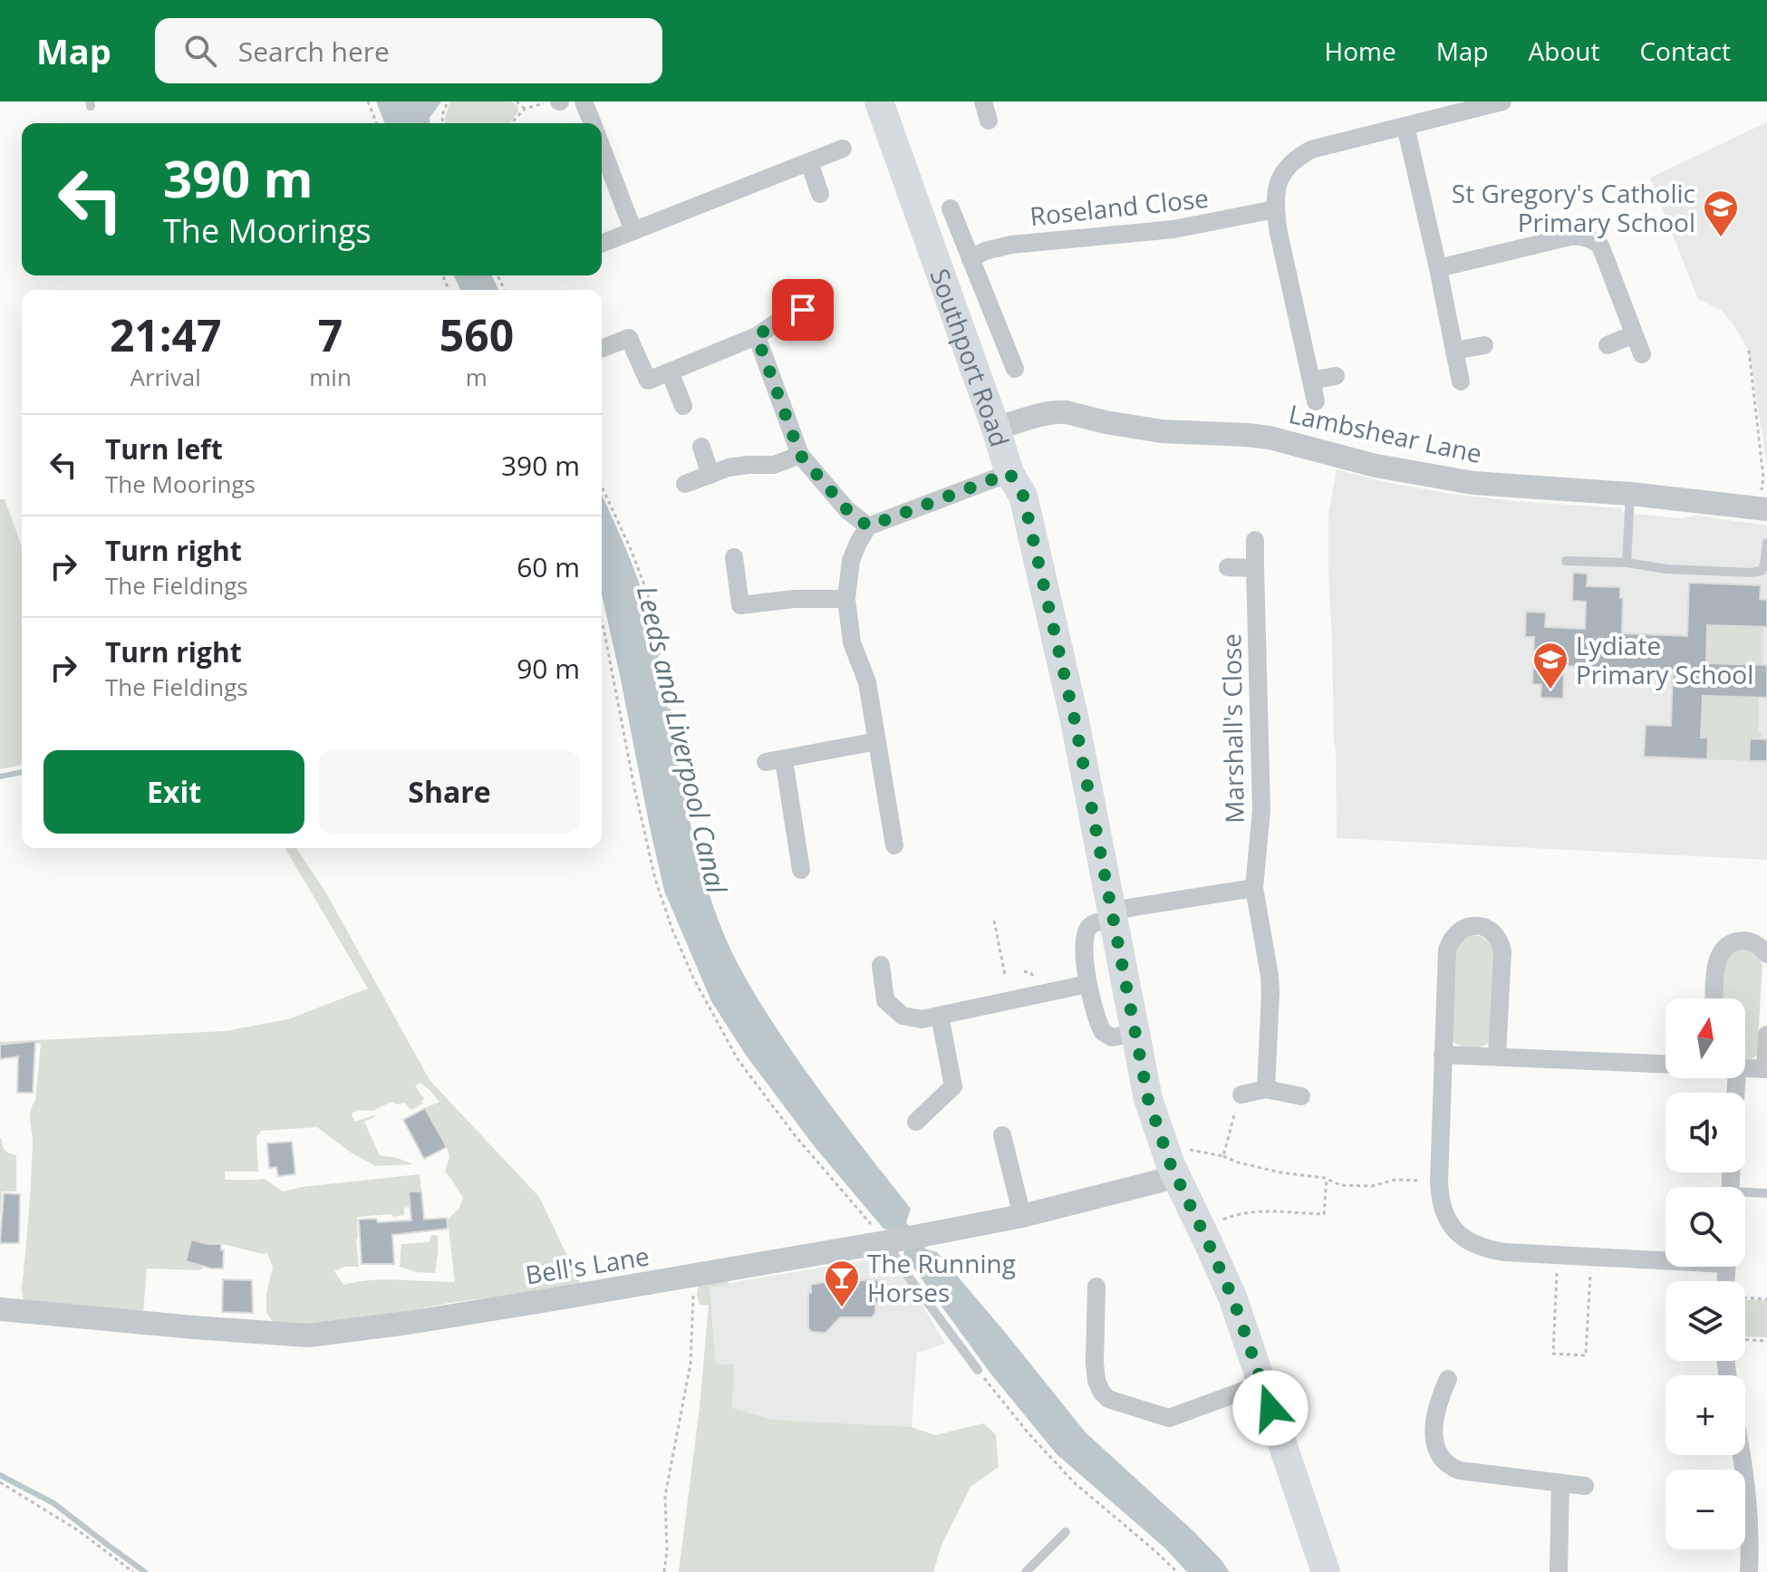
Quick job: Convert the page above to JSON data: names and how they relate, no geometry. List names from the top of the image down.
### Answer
{
  "streets": {
    "main road": ["Southport Road"],
    "street": [
      "Roseland Close",
      "Lambshear Lane",
      "Marshall's Close",
      "Bell's Lane"
    ]
  },
  "crossings": [
    ["Southport Road", "Lambshear Lane"],
    ["Southport Road", "Bell's Lane"]
  ],
  "water": ["Leeds and Liverpool Canal"],
  "places": {
    "school or university": ["St Gregory's Catholic Primary School", "Lydiate Primary School"],
    "bar": ["The Running Horses"]
  },
  "north": "top",
  "page": {
    "header": "Map",
    "search": "Search here",
    "nav": [
      "Home",
      "Map",
      "About",
      "Contact"
    ],
    "turn": ["390 m", "The Moorings"],
    "eta": [
      "21:47",
      "Arrival",
      "7",
      "min",
      "560",
      "m"
    ],
    "list": [
      {
        "name": "Turn left",
        "note": "The Moorings",
        "value": "390 m"
      },
      {
        "name": "Turn right",
        "note": "The Fieldings",
        "value": "60 m"
      },
      {
        "name": "Turn right",
        "note": "The Fieldings",
        "value": "90 m"
      }
    ],
    "buttons": ["Exit", "Share"],
    "map_buttons": ["+", "−"]
  }
}
